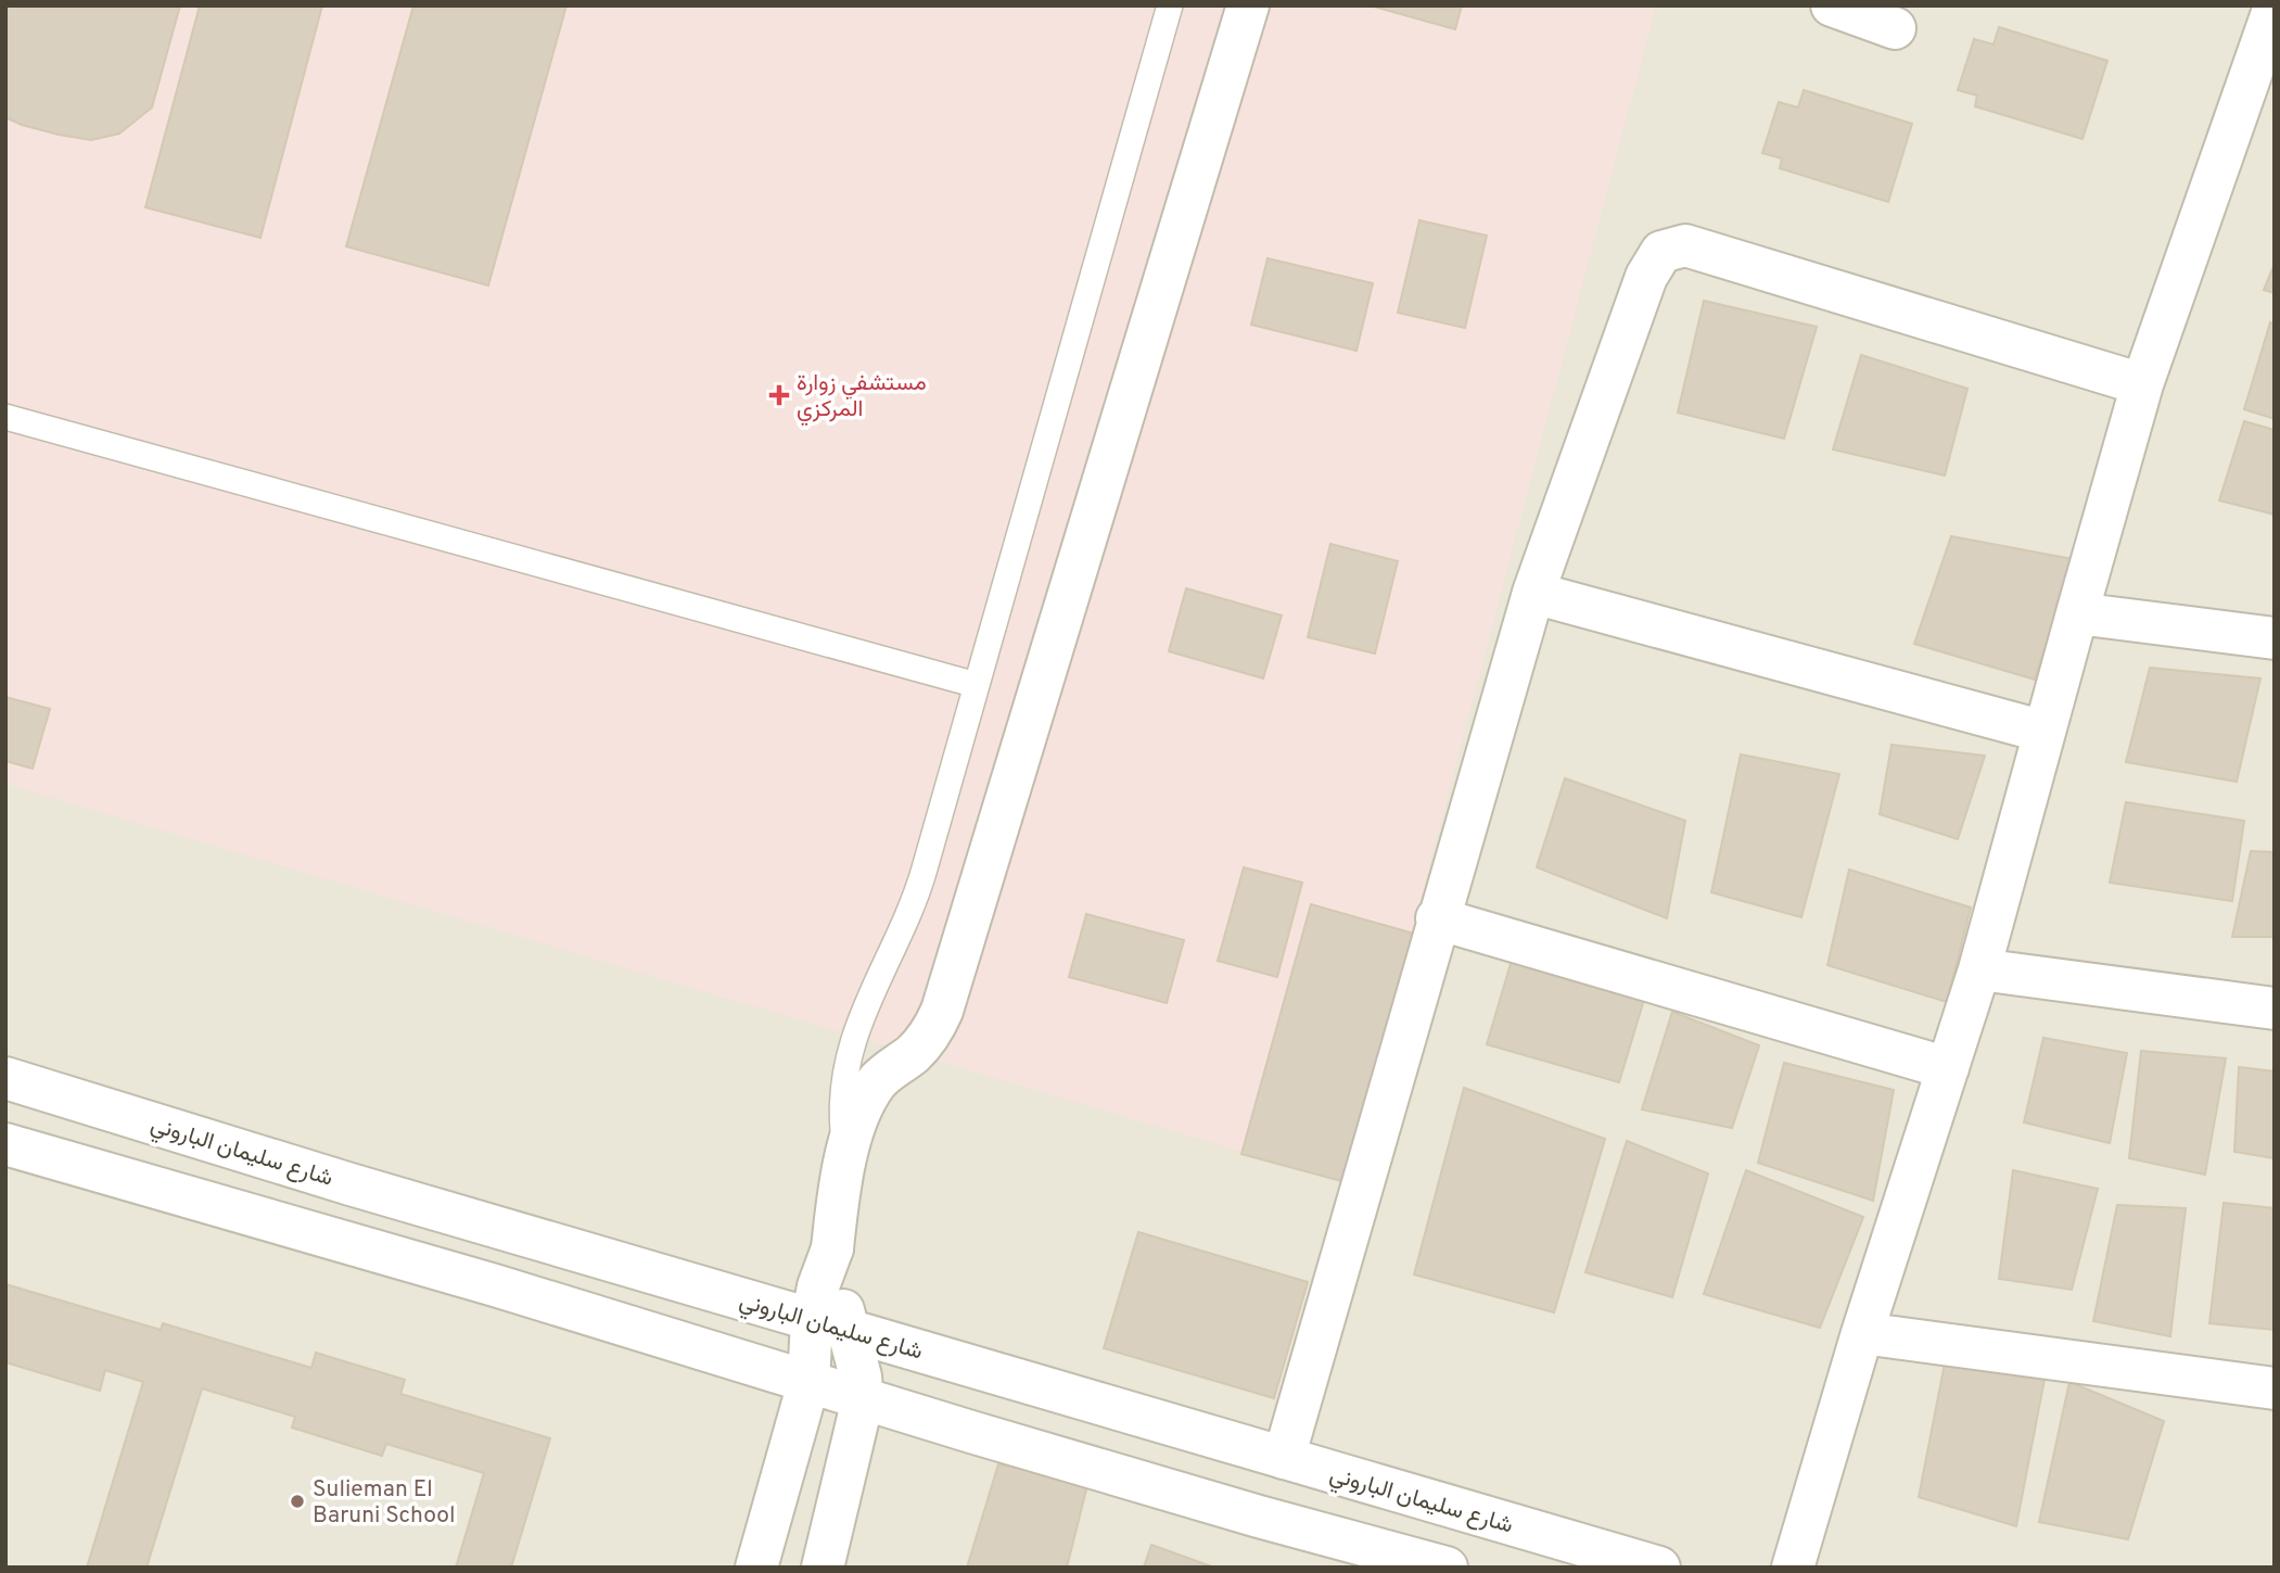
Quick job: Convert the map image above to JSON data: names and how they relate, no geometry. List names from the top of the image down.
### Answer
{
  "streets": {
    "street": ["شارع سليمان الباروني"]
  },
  "places": {
    "health": ["مستشفي زوارة المركزي"],
    "other": ["Sulieman El Baruni School"]
  }
}
